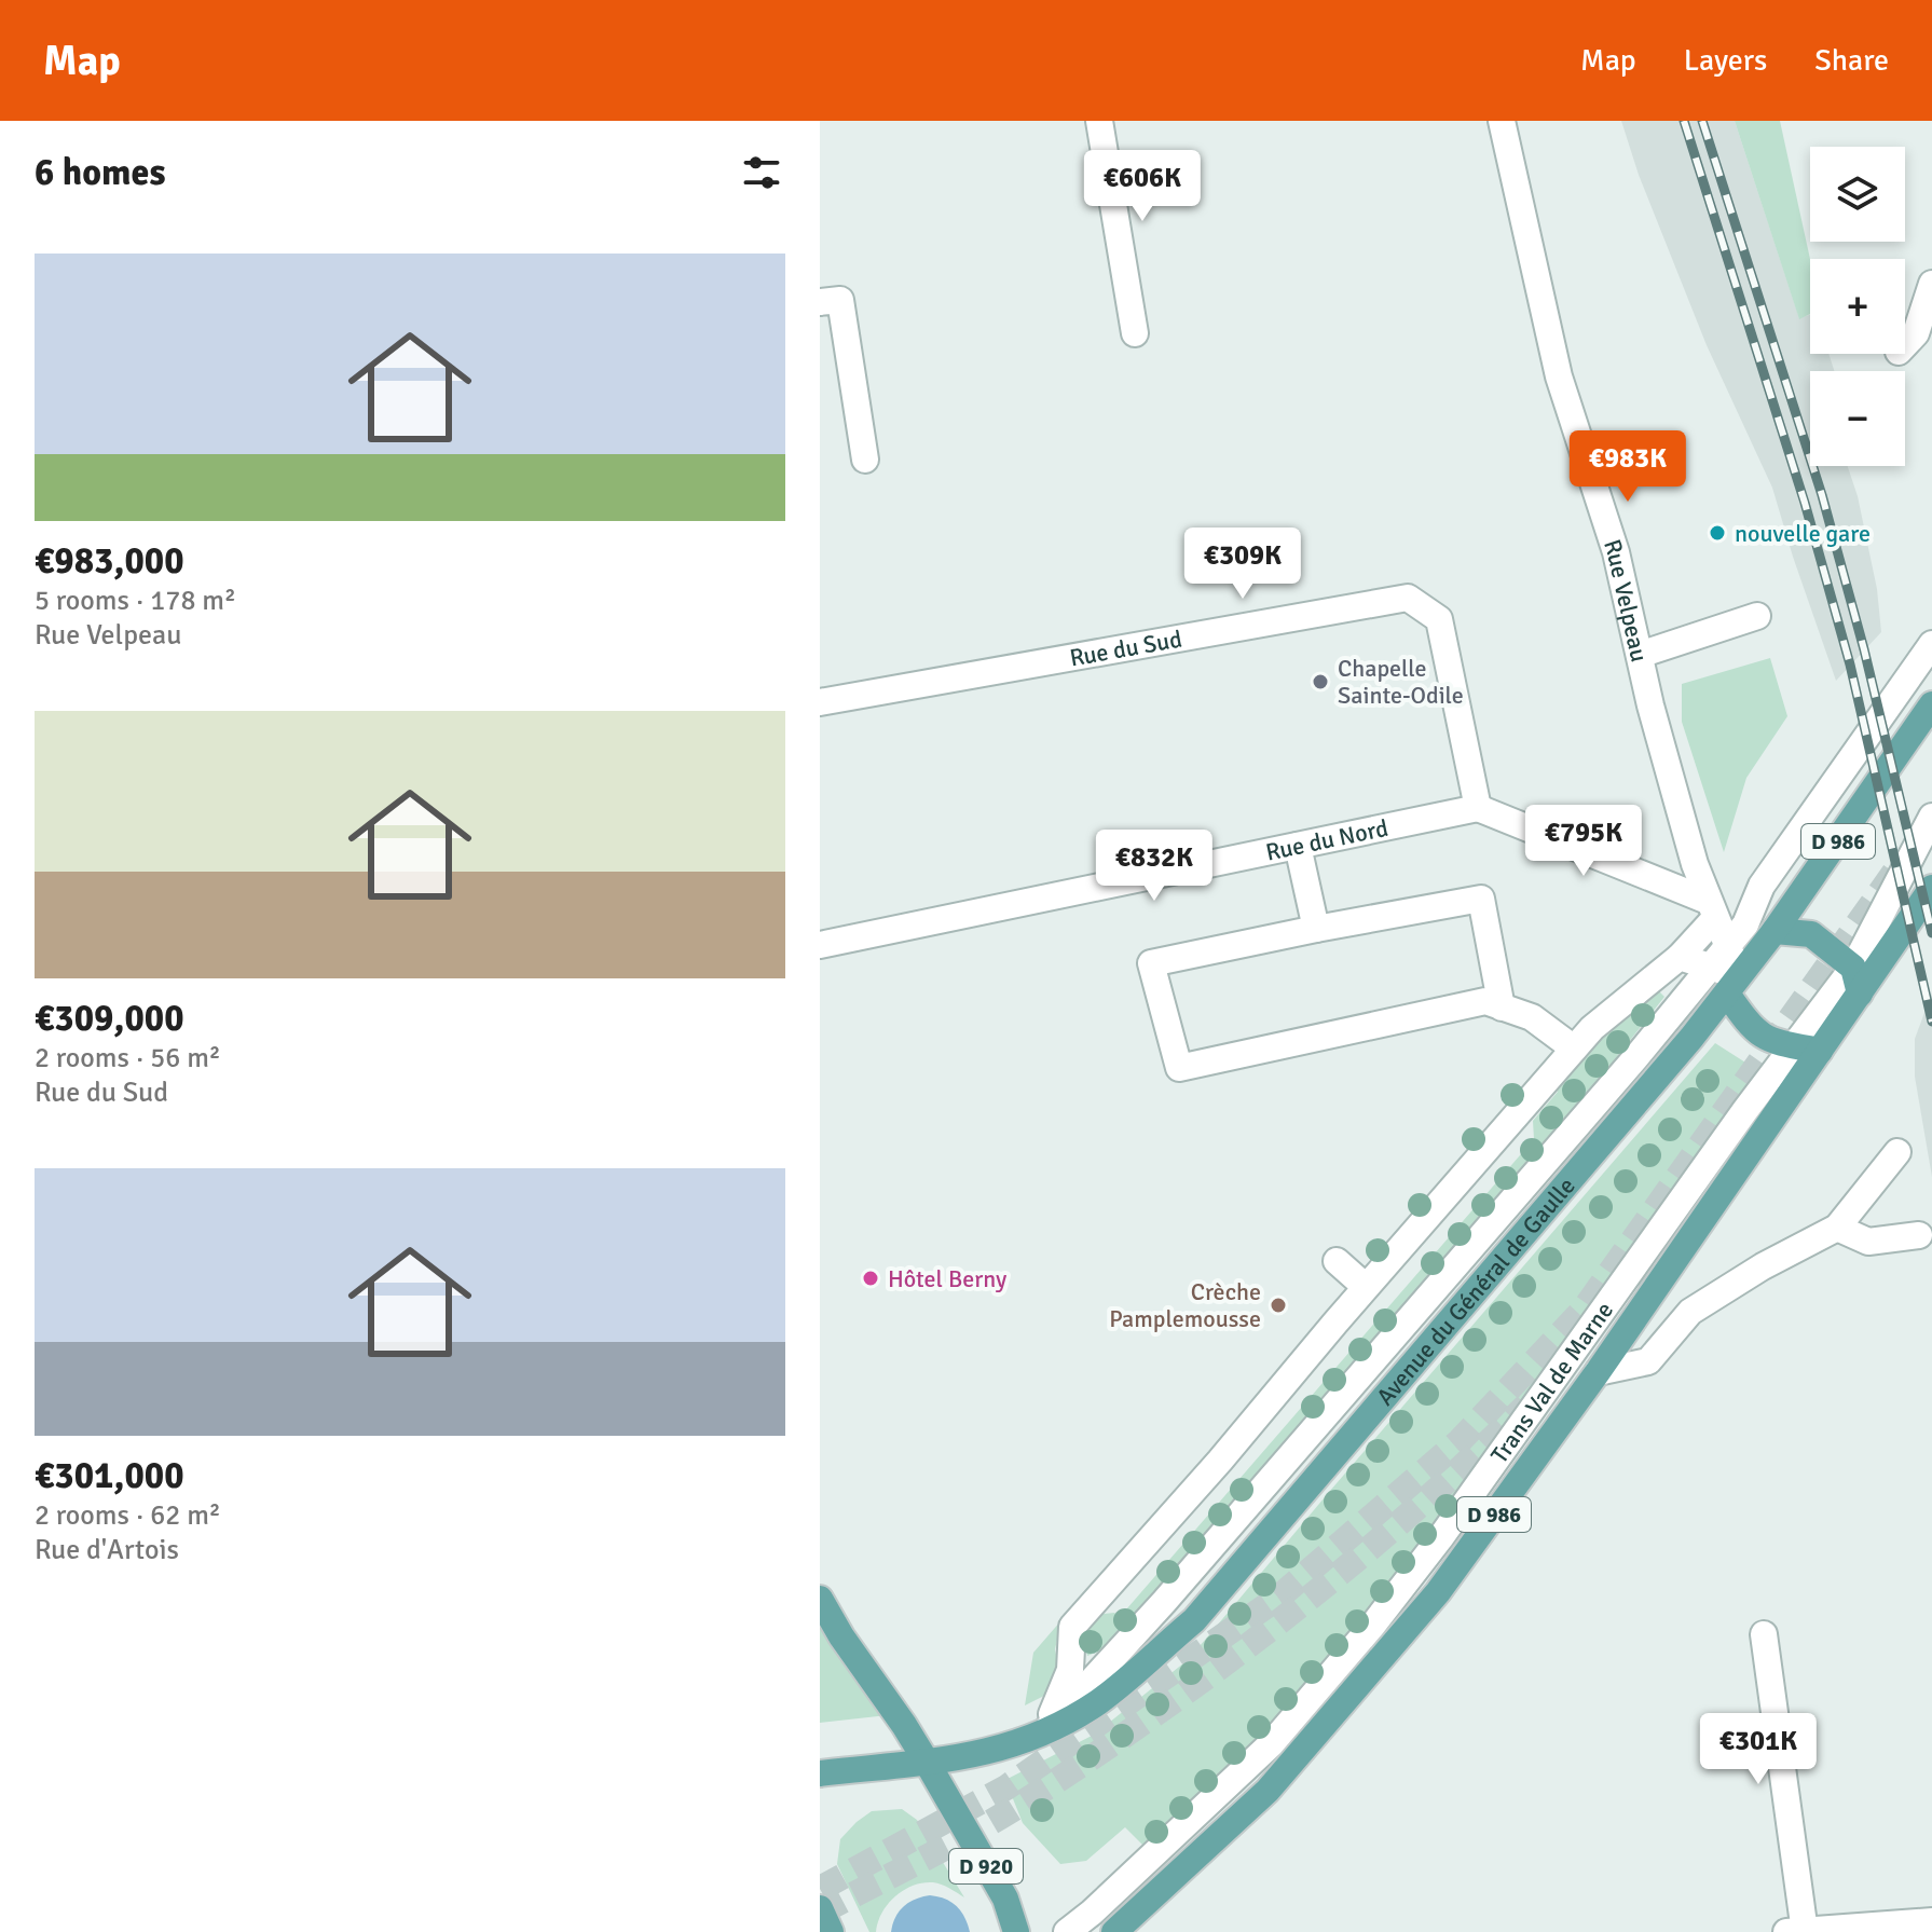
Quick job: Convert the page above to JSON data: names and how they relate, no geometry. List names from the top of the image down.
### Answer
{
  "streets": {
    "main road": ["D 986", "Avenue du Général de Gaulle", "D 920"],
    "street": [
      "Rue Velpeau",
      "Rue du Sud",
      "Rue du Nord",
      "Trans Val de Marne"
    ]
  },
  "crossings": [
    ["Rue Velpeau", "Avenue du Général de Gaulle"],
    ["Rue Velpeau", "Trans Val de Marne"],
    ["Rue du Sud", "Rue du Nord"],
    ["D 986", "Avenue du Général de Gaulle"],
    ["D 986", "D 920"],
    ["Avenue du Général de Gaulle", "Trans Val de Marne"],
    ["Avenue du Général de Gaulle", "D 920"]
  ],
  "places": [
    "nouvelle gare",
    "Chapelle Sainte-Odile",
    "Hôtel Berny",
    "Crèche Pamplemousse"
  ],
  "page": {
    "header": "Map",
    "nav": ["Map", "Layers", "Share"],
    "heading": "6 homes",
    "map_buttons": ["+", "−"],
    "price": [
      "€606K",
      "€983K",
      "€309K",
      "€795K",
      "€832K",
      "€301K"
    ],
    "list": [
      {
        "name": "€983,000",
        "note": "5 rooms · 178 m² · Rue Velpeau"
      },
      {
        "name": "€309,000",
        "note": "2 rooms · 56 m² · Rue du Sud"
      },
      {
        "name": "€301,000",
        "note": "2 rooms · 62 m² · Rue d'Artois"
      }
    ]
  }
}
